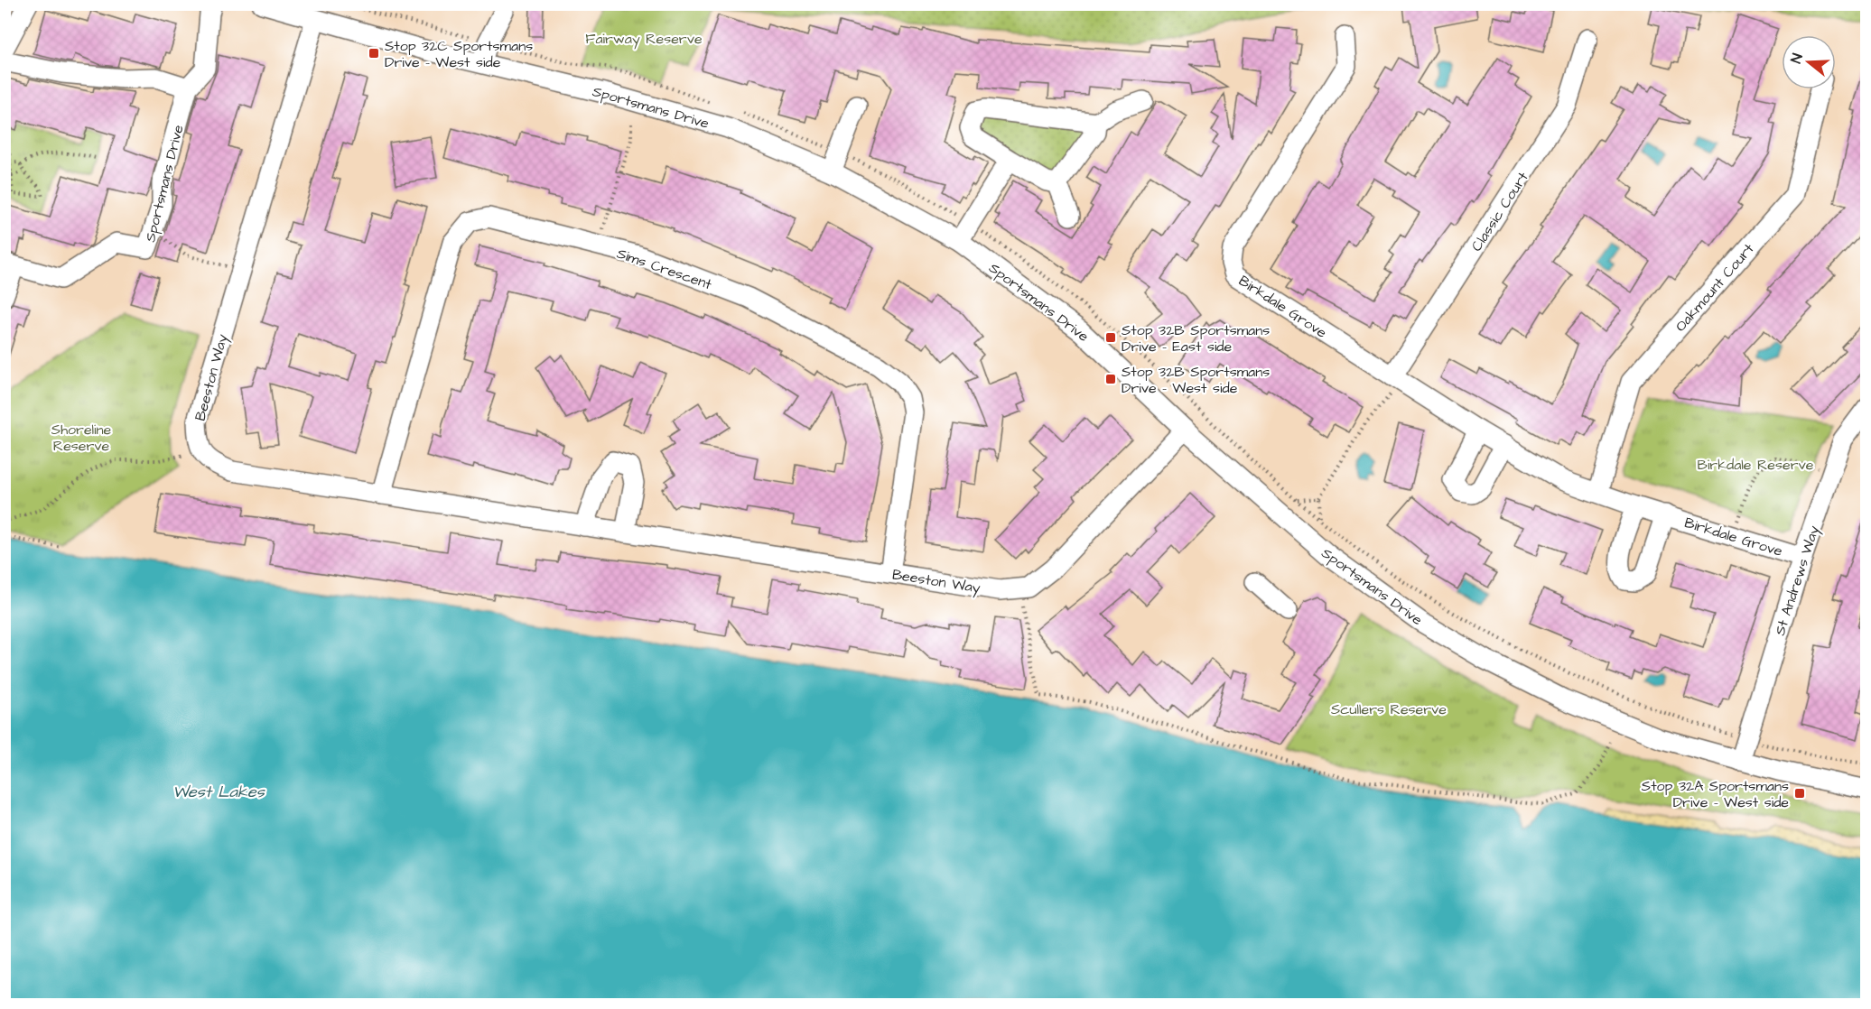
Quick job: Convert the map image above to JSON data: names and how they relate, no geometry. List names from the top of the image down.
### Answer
{
  "streets": {
    "street": [
      "Sportsmans Drive",
      "Classic Court",
      "Sims Crescent",
      "Oakmount Court",
      "Birkdale Grove",
      "Beeston Way",
      "St Andrews Way"
    ]
  },
  "crossings": [
    ["Sportsmans Drive", "Beeston Way"],
    ["Sportsmans Drive", "St Andrews Way"],
    ["Classic Court", "Birkdale Grove"],
    ["Sims Crescent", "Beeston Way"],
    ["Oakmount Court", "Birkdale Grove"],
    ["Birkdale Grove", "St Andrews Way"]
  ],
  "water": ["West Lakes"],
  "parks": [
    "Fairway Reserve",
    "Shoreline Reserve",
    "Birkdale Reserve",
    "Scullers Reserve"
  ],
  "places": {
    "transit": [
      "Stop 32C Sportsmans Drive - West side",
      "Stop 32B Sportsmans Drive - East side",
      "Stop 32B Sportsmans Drive - West side",
      "Stop 32A Sportsmans Drive - West side"
    ]
  },
  "north": "left"
}
